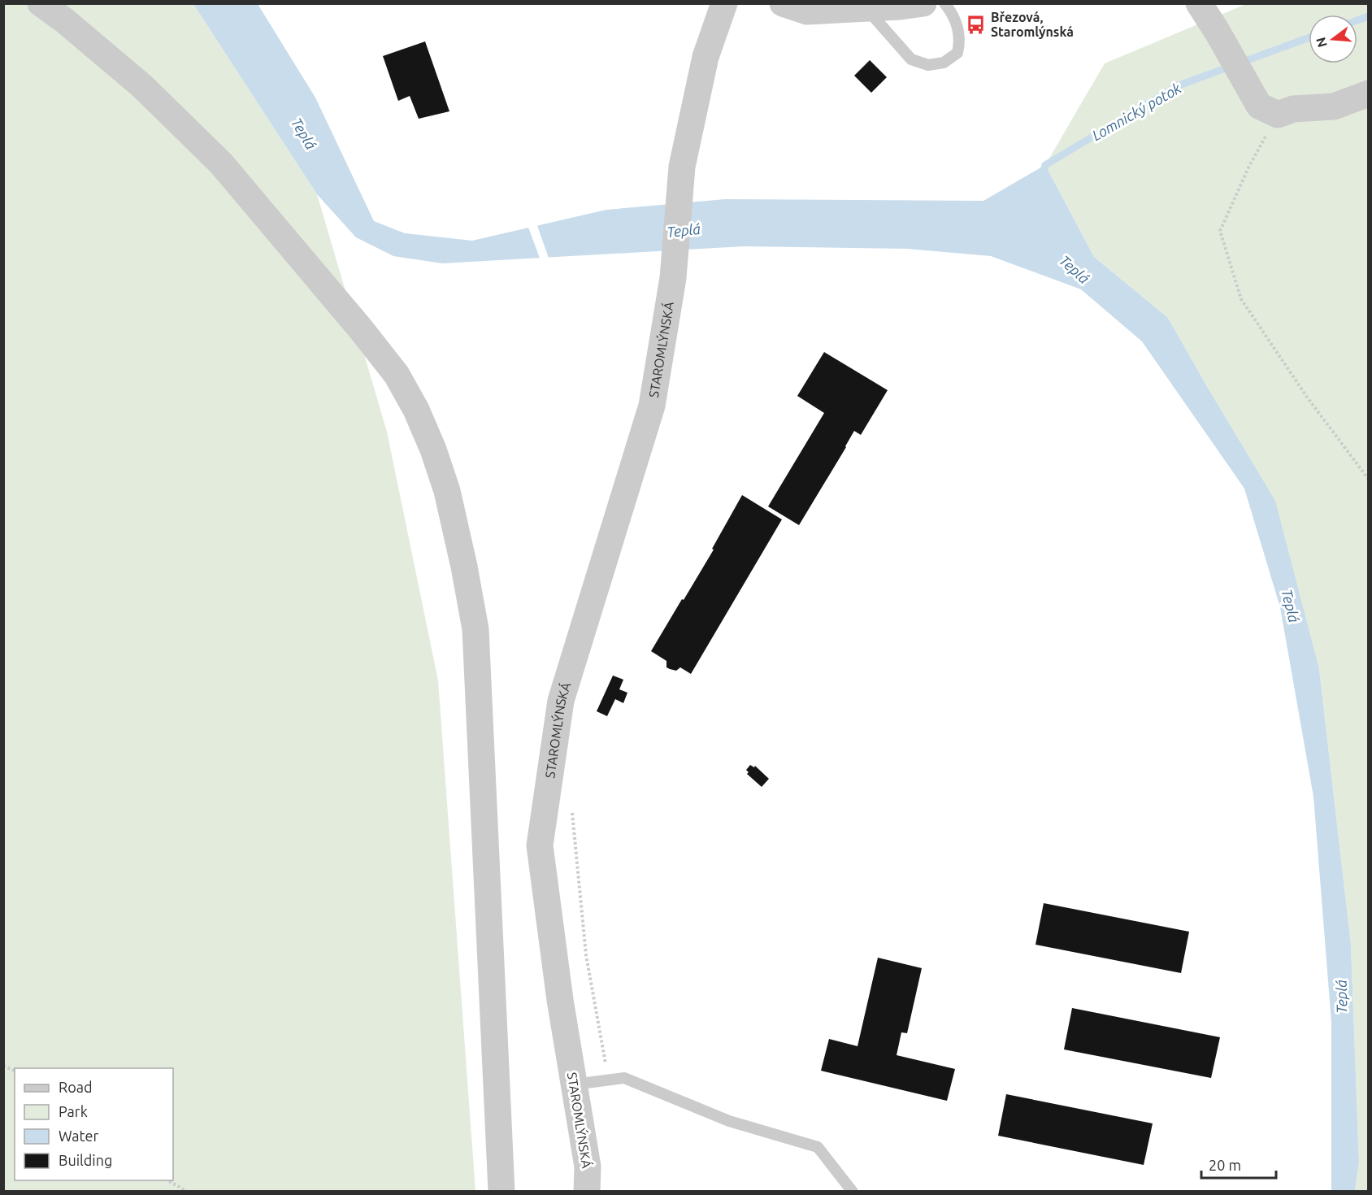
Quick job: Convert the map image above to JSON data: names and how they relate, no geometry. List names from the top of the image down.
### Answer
{
  "streets": {
    "street": ["STAROMLÝNSKÁ"]
  },
  "water": ["Lomnický potok", "Teplá"],
  "places": {
    "bus stop": ["Březová, Staromlýnská"]
  },
  "legend": [
    "Road",
    "Park",
    "Water",
    "Building"
  ],
  "scale_bar": "20 m",
  "north": "left"
}
